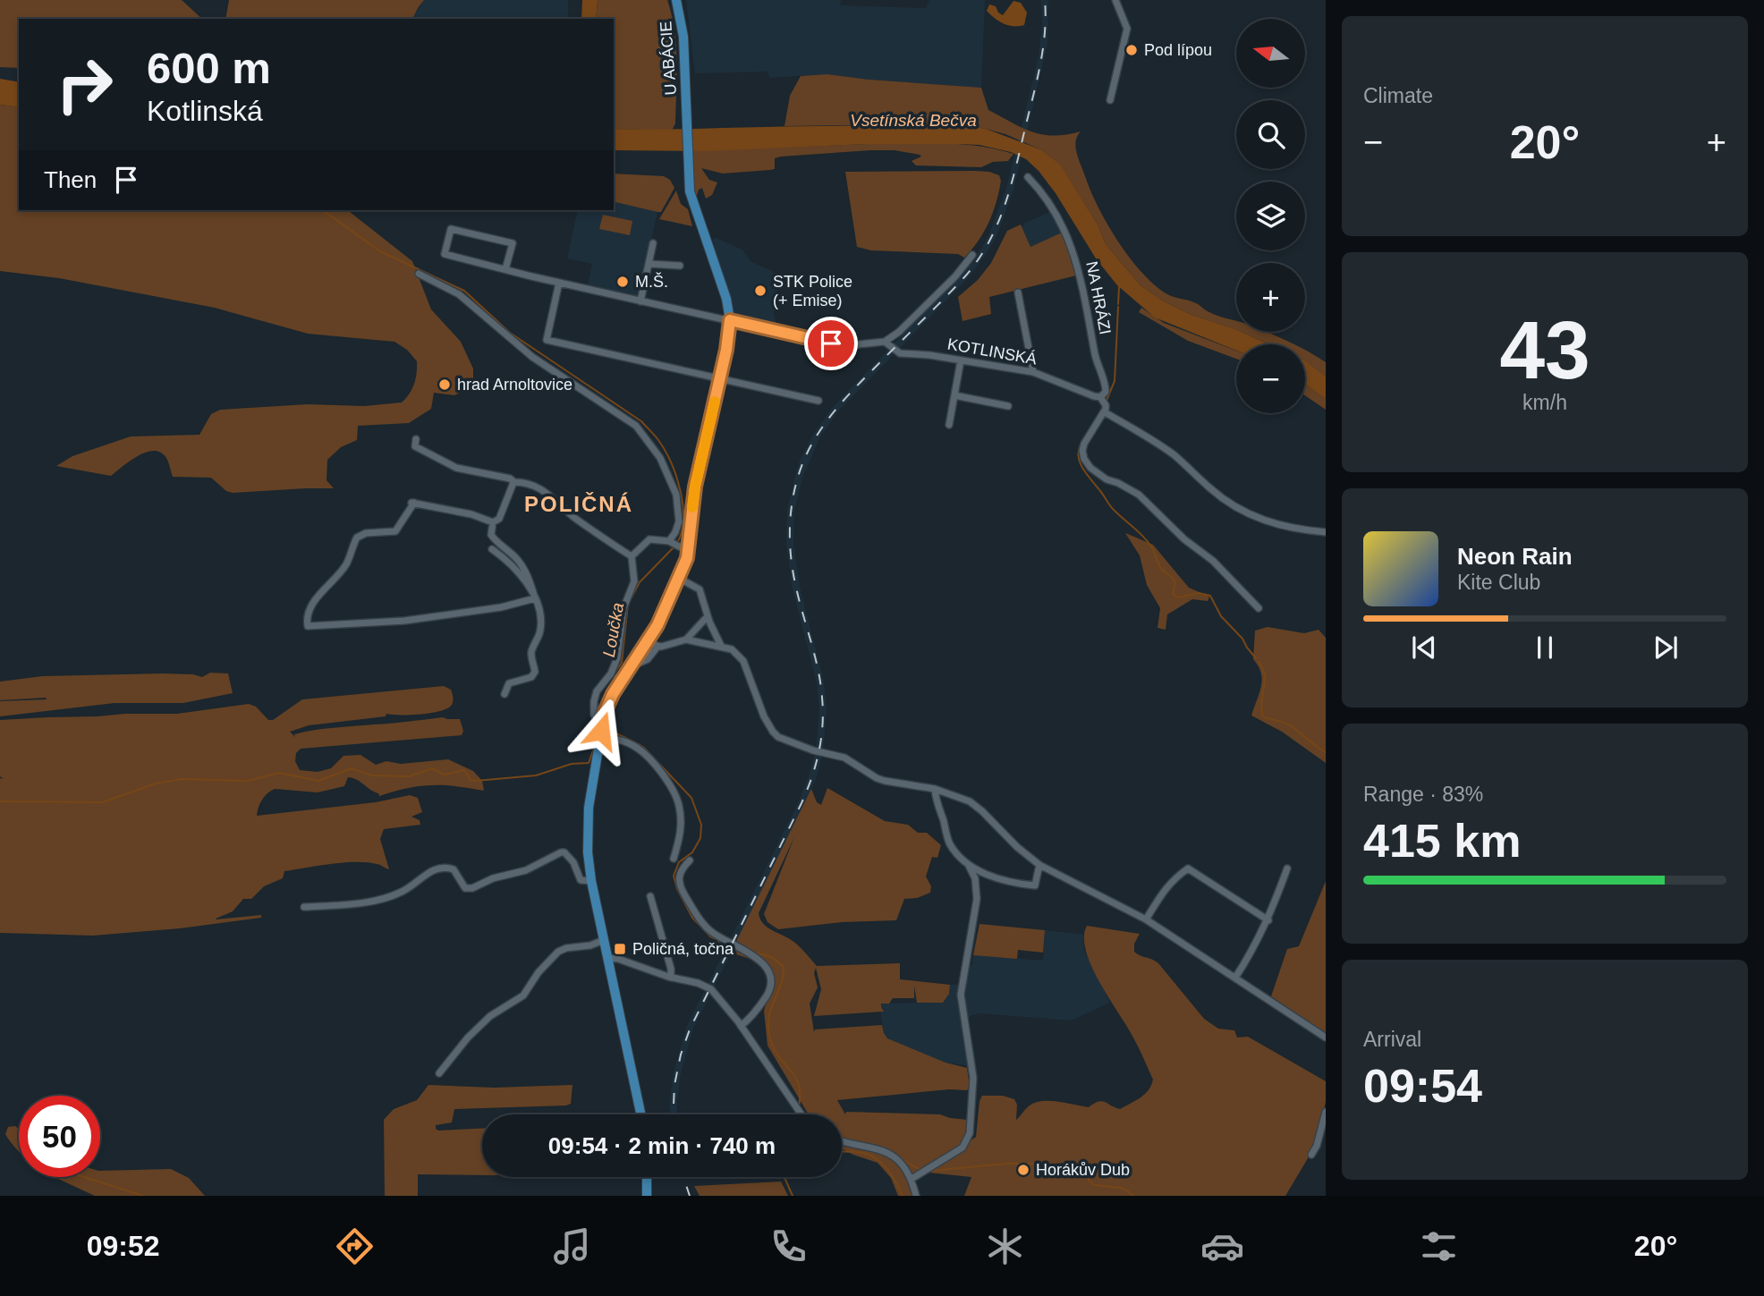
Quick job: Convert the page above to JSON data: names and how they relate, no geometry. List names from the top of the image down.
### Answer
{
  "streets": {
    "main road": ["U ABÁCIE"],
    "street": ["NA HRÁZI", "KOTLINSKÁ"]
  },
  "crossings": [
    ["U ABÁCIE", "KOTLINSKÁ"],
    ["NA HRÁZI", "KOTLINSKÁ"]
  ],
  "districts": ["POLIČNÁ"],
  "water": ["Vsetínská Bečva", "Loučka"],
  "places": {
    "other": [
      "Pod lípou",
      "M.Š.",
      "STK Police (+ Emise)",
      "hrad Arnoltovice",
      "Horákův Dub"
    ],
    "transit": ["Poličná, točna"]
  },
  "north": "left",
  "page": {
    "tile": [
      "Climate",
      ["43", "km/h"],
      ["Range · 83%", "415 km"],
      ["Arrival", "09:54"]
    ],
    "map_buttons": ["+", "−"],
    "turn": ["600 m", "Kotlinská"],
    "heat": ["−", "20°", "+"],
    "then": "Then",
    "song": ["Neon Rain", "Kite Club"],
    "limit": "50",
    "trip": "09:54 · 2 min · 740 m",
    "tabs": ["09:52", "20°"]
  }
}
